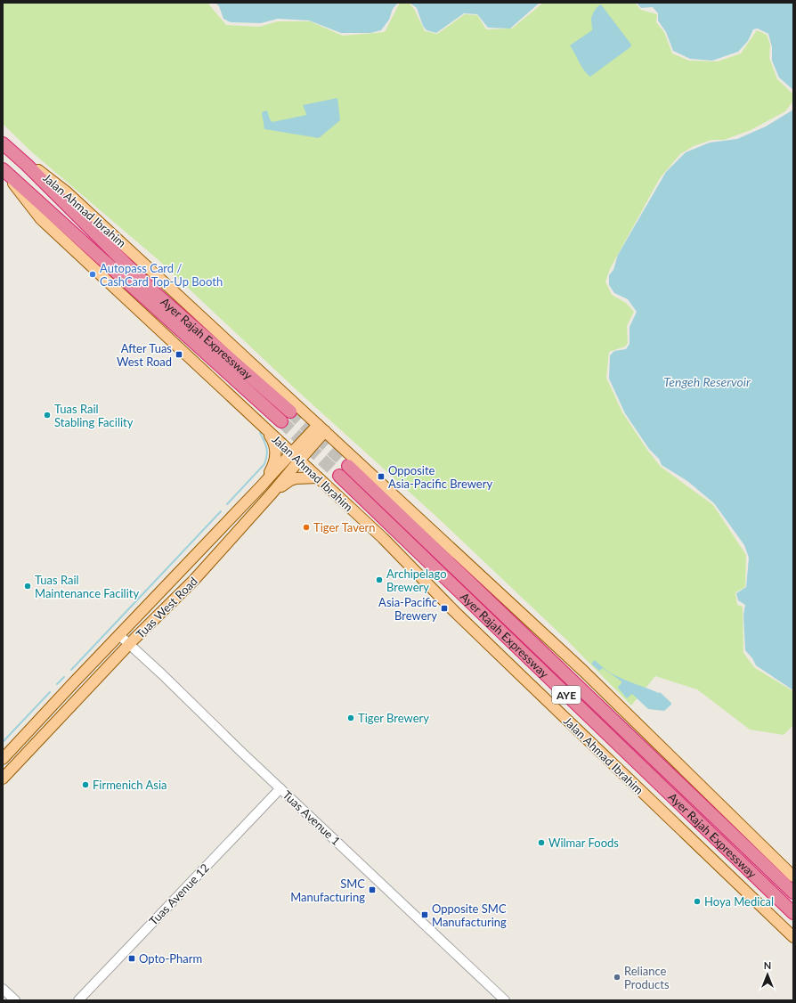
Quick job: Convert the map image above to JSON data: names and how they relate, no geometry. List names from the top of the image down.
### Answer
{
  "streets": {
    "highway": ["Ayer Rajah Expressway", "AYE"],
    "main road": ["Jalan Ahmad Ibrahim", "Tuas West Road"],
    "street": ["Tuas Avenue 1", "Tuas Avenue 12"]
  },
  "crossings": [
    ["Jalan Ahmad Ibrahim", "Ayer Rajah Expressway"],
    ["Jalan Ahmad Ibrahim", "Tuas West Road"],
    ["Tuas West Road", "Tuas Avenue 1"],
    ["Tuas Avenue 1", "Tuas Avenue 12"]
  ],
  "water": ["Tengeh Reservoir"],
  "places": {
    "other": [
      "Autopass Card / CashCard Top-Up Booth",
      "Tuas Rail Stabling Facility",
      "Tiger Tavern",
      "Archipelago Brewery",
      "Tuas Rail Maintenance Facility",
      "Tiger Brewery",
      "Firmenich Asia",
      "Wilmar Foods",
      "Hoya Medical",
      "Reliance Products"
    ],
    "transit": [
      "After Tuas West Road",
      "Opposite Asia-Pacific Brewery",
      "Asia-Pacific Brewery",
      "SMC Manufacturing",
      "Opposite SMC Manufacturing",
      "Opto-Pharm"
    ]
  },
  "north": "top"
}
